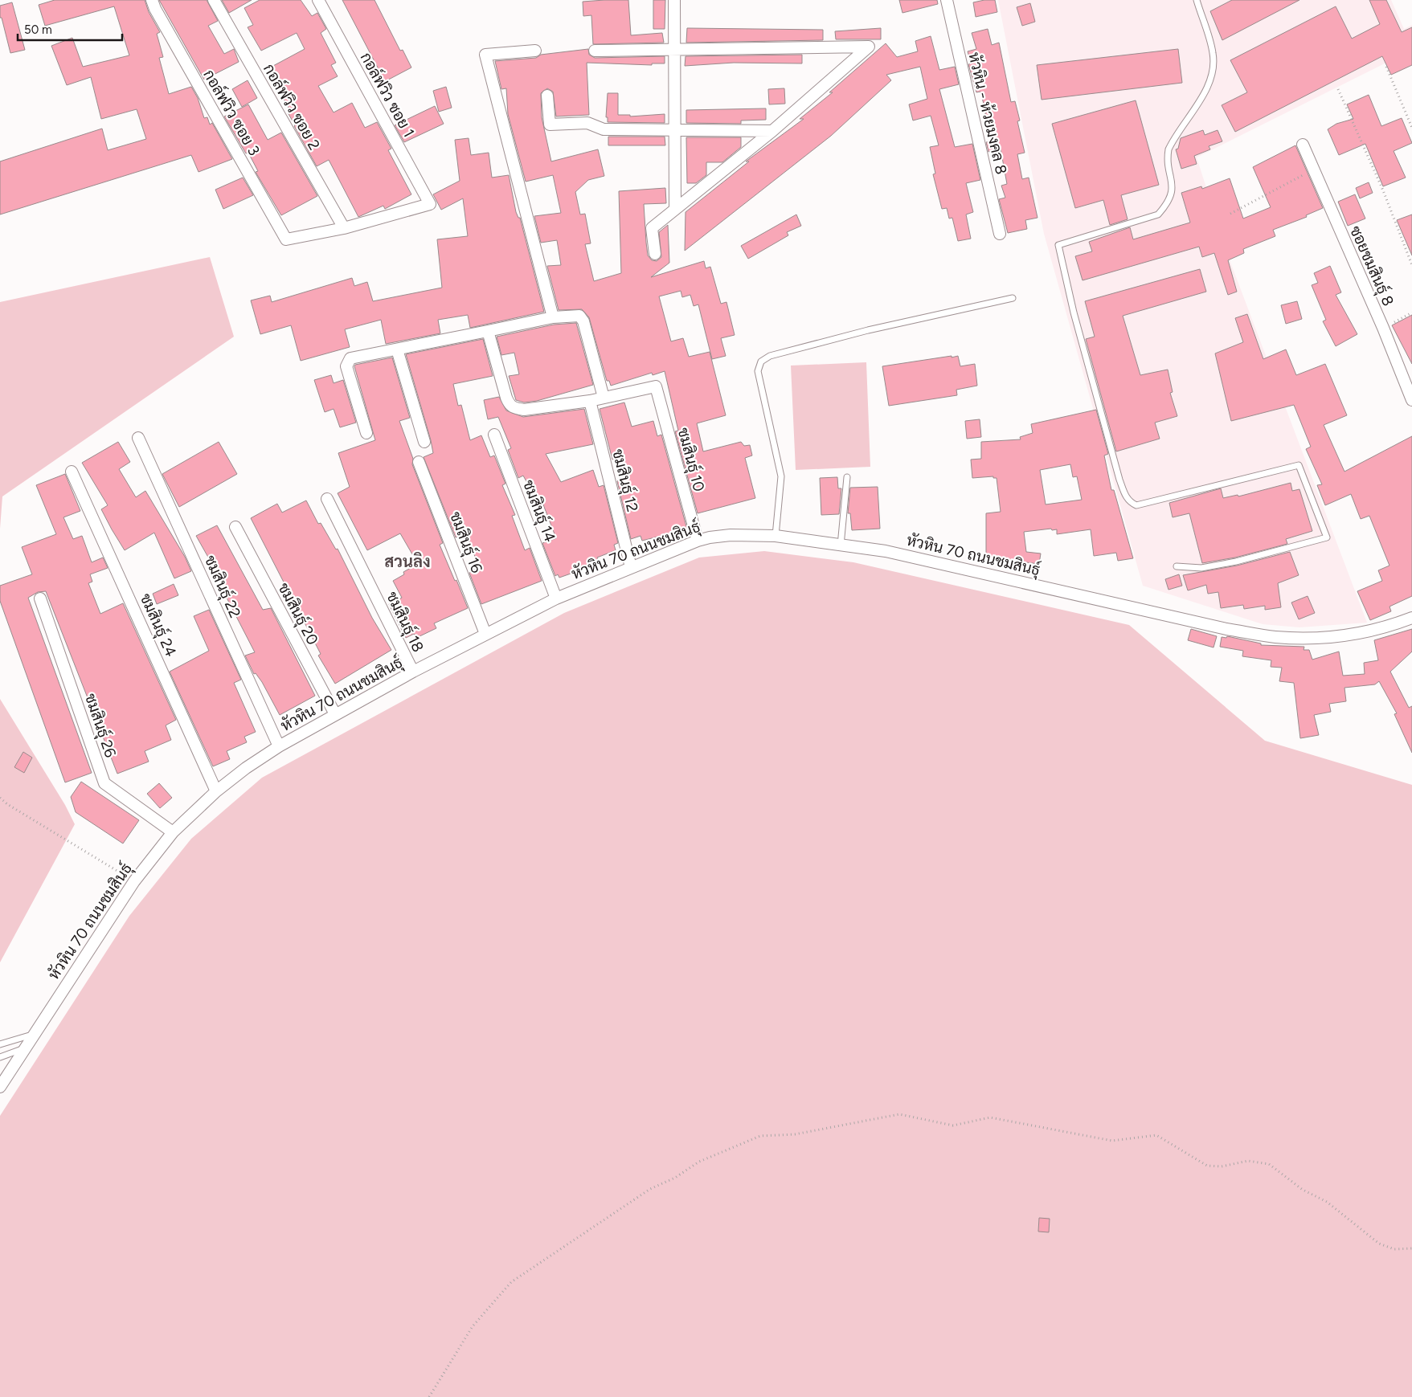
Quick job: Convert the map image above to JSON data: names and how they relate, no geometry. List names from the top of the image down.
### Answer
{
  "streets": {
    "street": [
      "กอล์ฟวิว ซอย 1",
      "กอล์ฟวิว ซอย 2",
      "กอล์ฟวิว ซอย 3",
      "หัวหิน - ห้วยมงคล 8",
      "ซอยชมสินธุ์ 8",
      "ชมสินธุ์ 10",
      "ชมสินธุ์ 12",
      "ชมสินธุ์ 14",
      "ชมสินธุ์ 16",
      "หัวหิน 70 ถนนชมสินธุ์",
      "ชมสินธุ์ 22",
      "ชมสินธุ์ 20",
      "ชมสินธุ์ 18",
      "ชมสินธุ์ 24",
      "ชมสินธุ์ 26"
    ]
  },
  "crossings": [
    ["กอล์ฟวิว ซอย 1", "กอล์ฟวิว ซอย 2"],
    ["กอล์ฟวิว ซอย 1", "กอล์ฟวิว ซอย 3"],
    ["กอล์ฟวิว ซอย 2", "กอล์ฟวิว ซอย 3"],
    ["ชมสินธุ์ 10", "หัวหิน 70 ถนนชมสินธุ์"],
    ["ชมสินธุ์ 12", "หัวหิน 70 ถนนชมสินธุ์"],
    ["ชมสินธุ์ 14", "หัวหิน 70 ถนนชมสินธุ์"],
    ["ชมสินธุ์ 16", "หัวหิน 70 ถนนชมสินธุ์"],
    ["หัวหิน 70 ถนนชมสินธุ์", "ชมสินธุ์ 22"],
    ["หัวหิน 70 ถนนชมสินธุ์", "ชมสินธุ์ 20"],
    ["หัวหิน 70 ถนนชมสินธุ์", "ชมสินธุ์ 18"],
    ["หัวหิน 70 ถนนชมสินธุ์", "ชมสินธุ์ 24"],
    ["หัวหิน 70 ถนนชมสินธุ์", "ชมสินธุ์ 26"]
  ],
  "districts": ["สวนลิง"],
  "scale_bar": "50 m"
}
